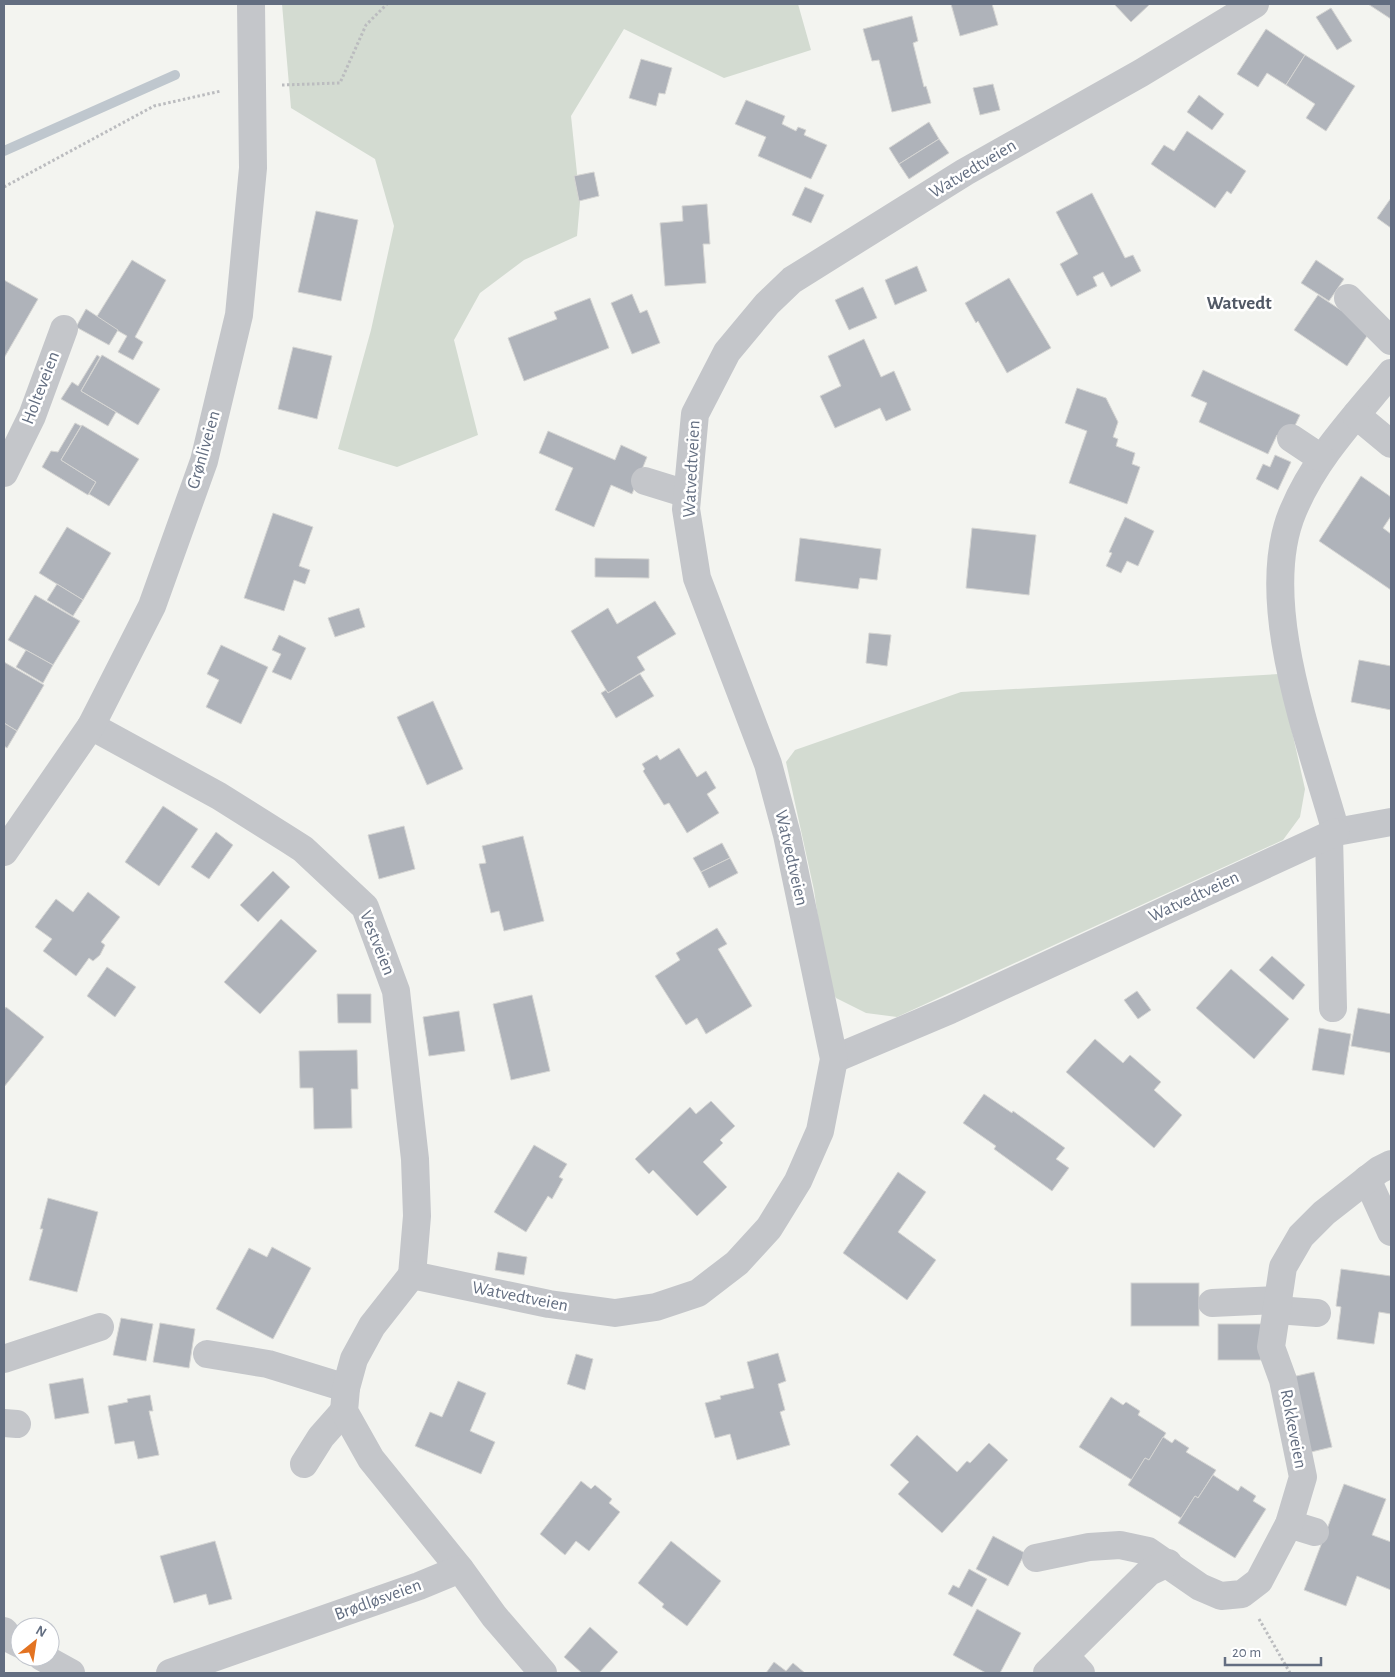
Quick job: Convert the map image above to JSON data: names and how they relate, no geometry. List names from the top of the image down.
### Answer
{
  "streets": {
    "street": [
      "Watvedtveien",
      "Holteveien",
      "Grønliveien",
      "Vestveien",
      "Rokkeveien",
      "Brødløsveien"
    ]
  },
  "crossings": [
    ["Watvedtveien", "Vestveien"],
    ["Grønliveien", "Vestveien"]
  ],
  "districts": ["Watvedt"],
  "scale_bar": "20 m",
  "north": "top right"
}
